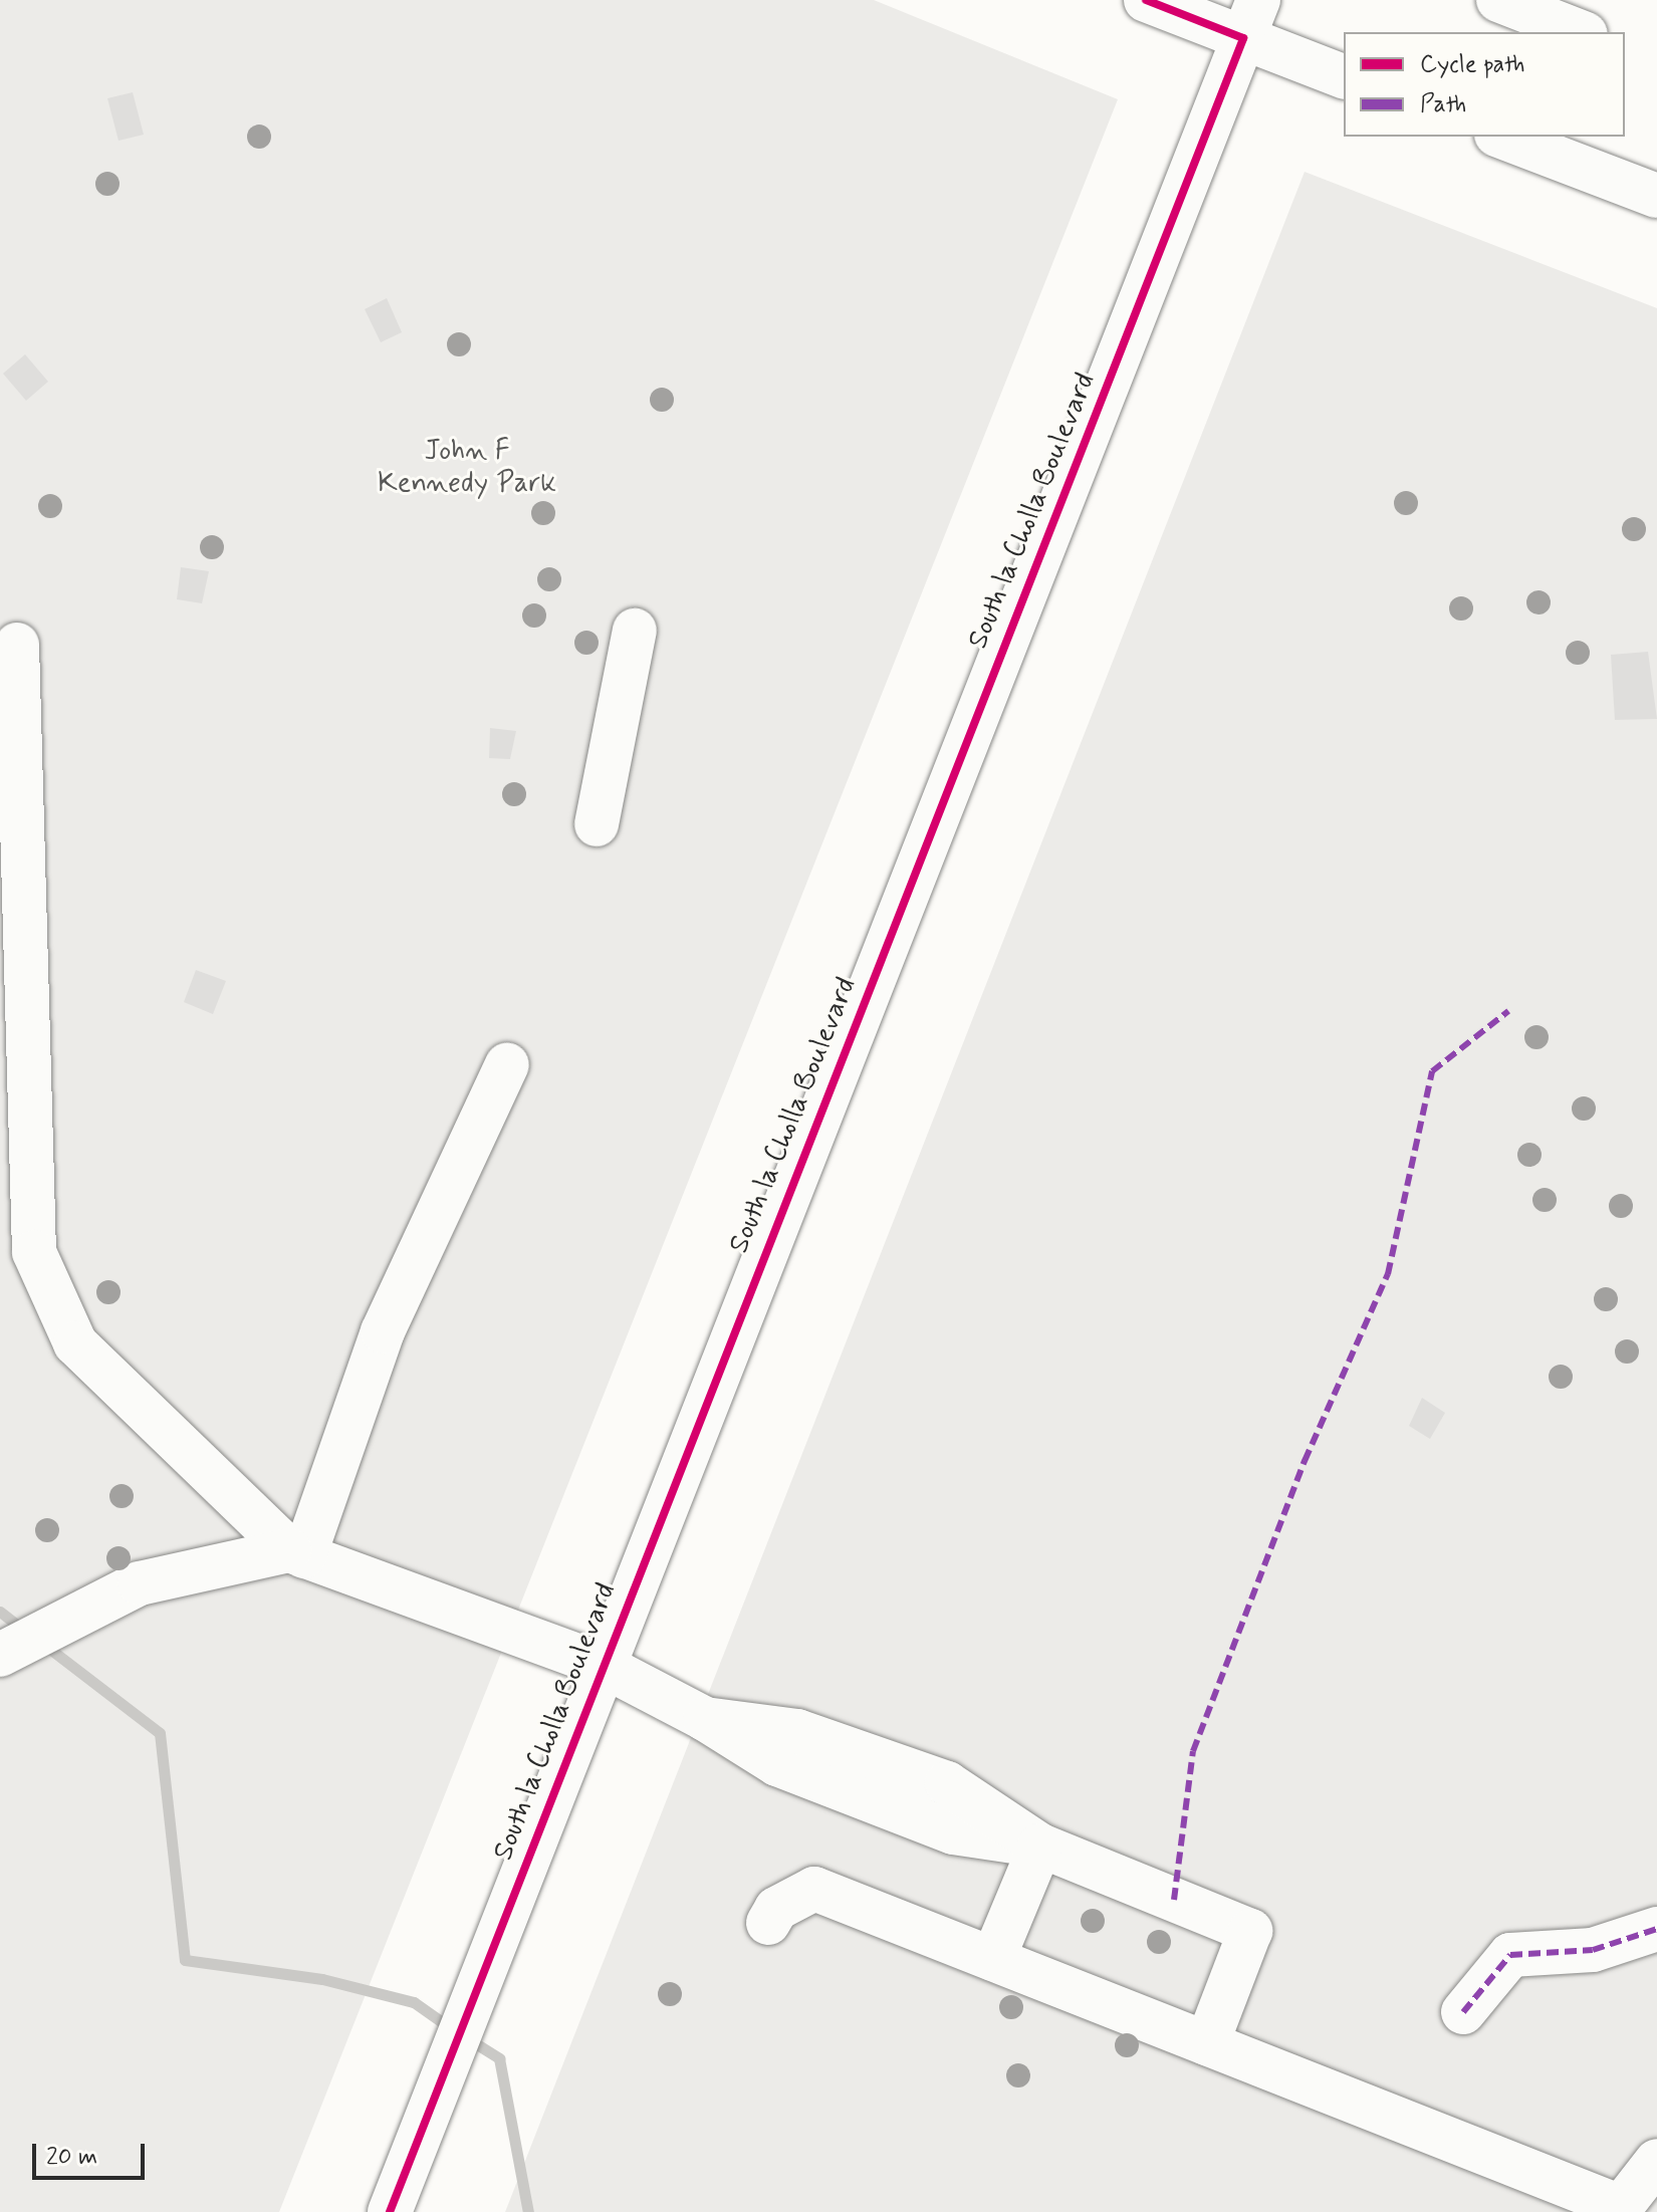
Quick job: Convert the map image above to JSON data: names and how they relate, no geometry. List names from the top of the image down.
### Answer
{
  "streets": {
    "main road": ["South la Cholla Boulevard"]
  },
  "parks": ["John F Kennedy Park"],
  "legend": ["Cycle path", "Path"],
  "scale_bar": "20 m"
}
